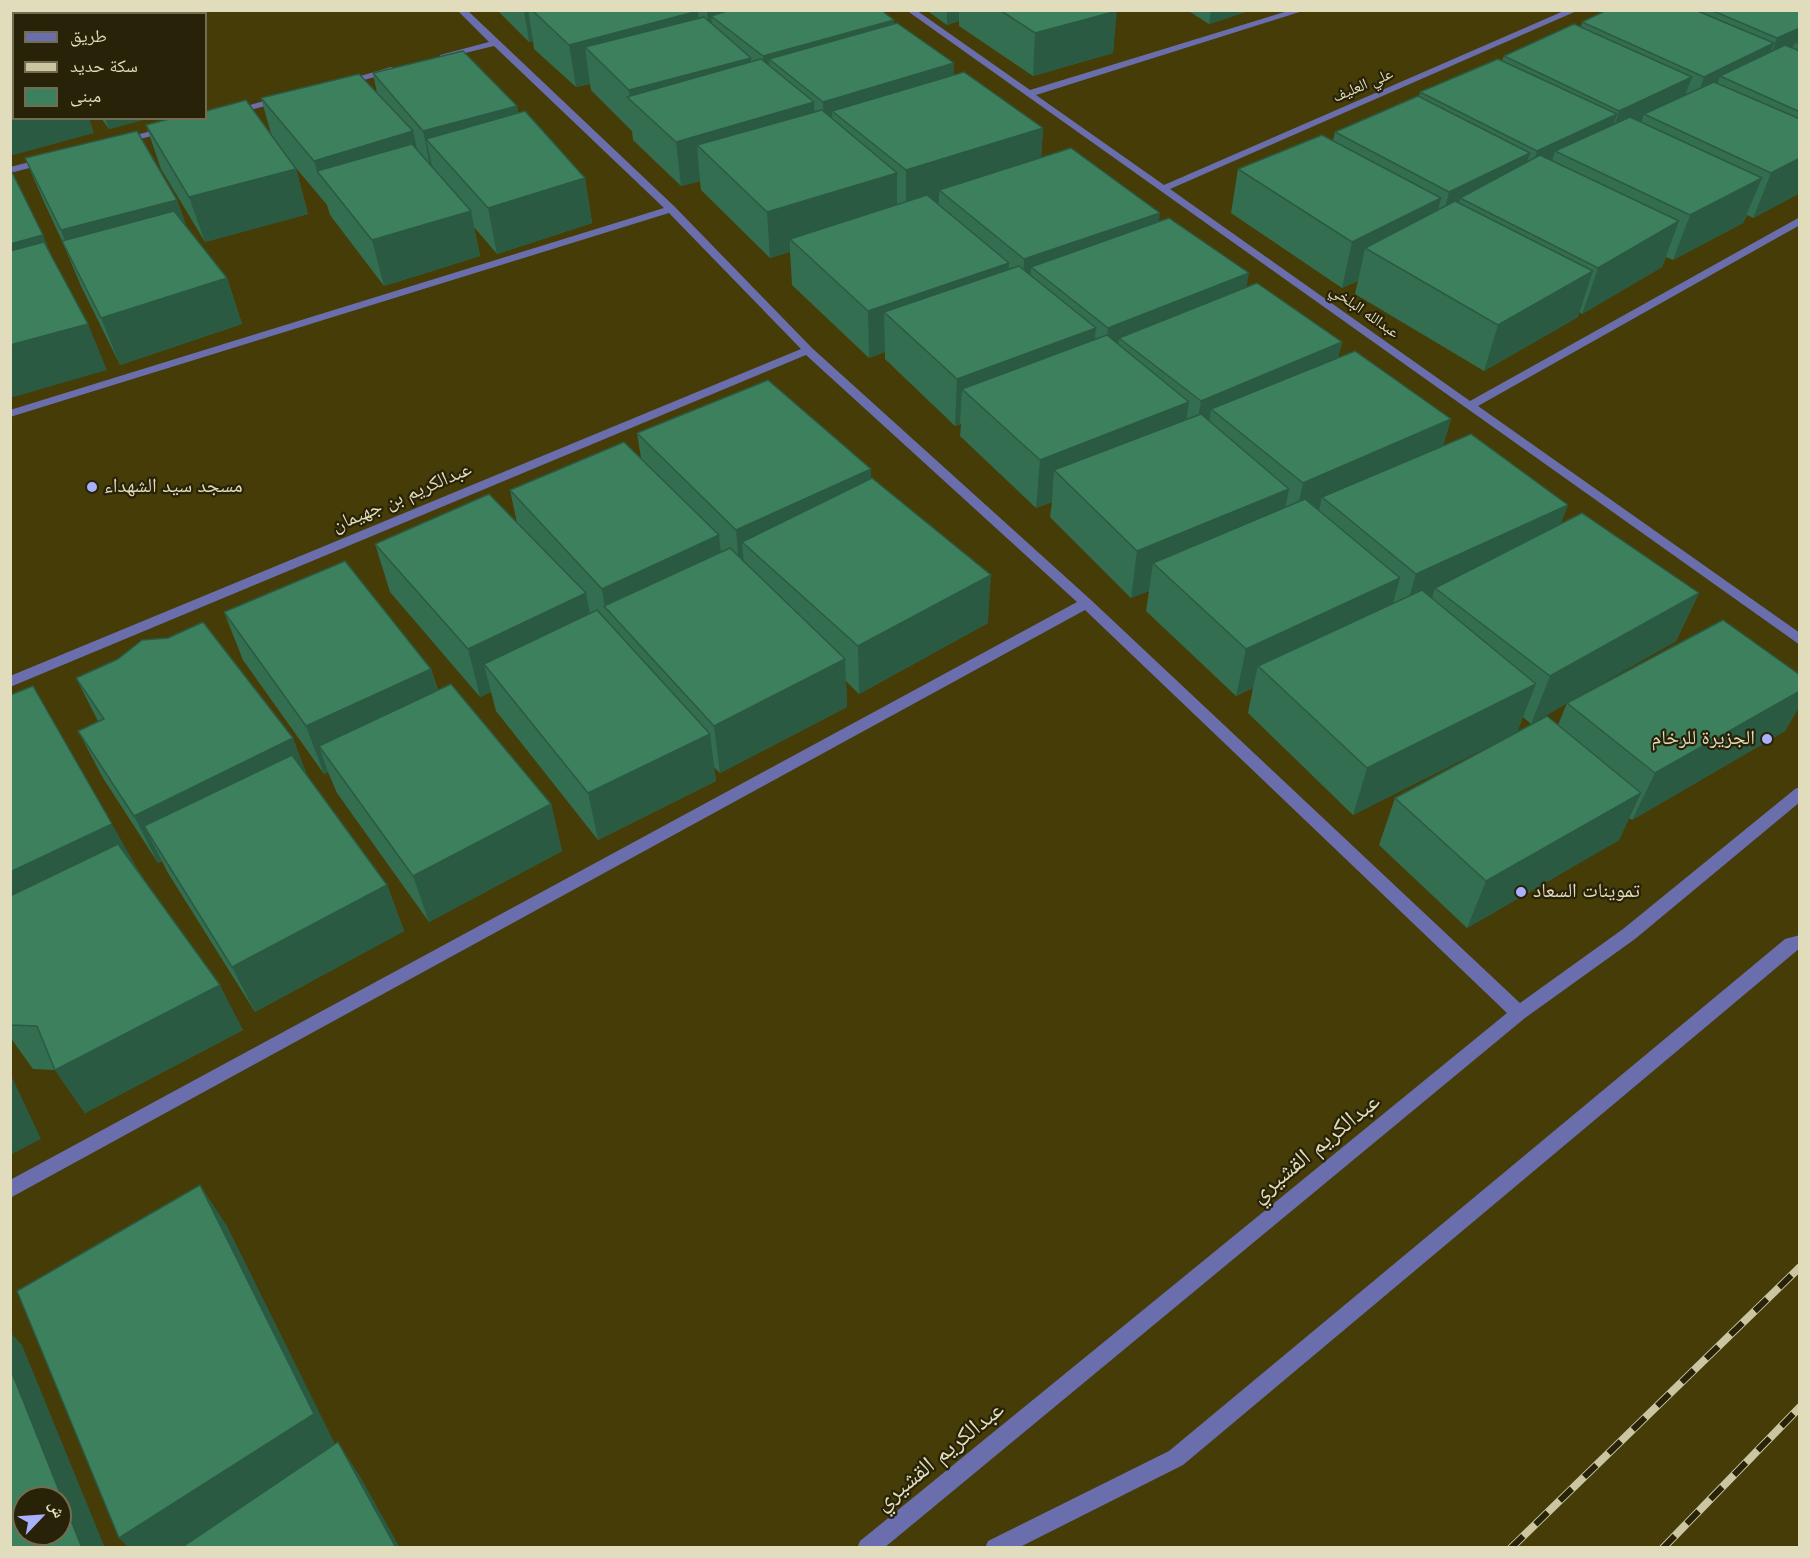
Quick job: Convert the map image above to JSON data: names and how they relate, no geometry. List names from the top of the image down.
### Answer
{
  "streets": {
    "street": [
      "علي العليف",
      "عبدالله البلخي",
      "عبدالكريم بن جهيمان",
      "عبدالكريم القشيري"
    ]
  },
  "crossings": [
    ["علي العليف", "عبدالله البلخي"]
  ],
  "places": ["مسجد سيد الشهداء", "الجزيرة للرخام", "تموينات السعاد"],
  "legend": ["طريق", "سكة حديد", "مبنى"],
  "north": "top right"
}
